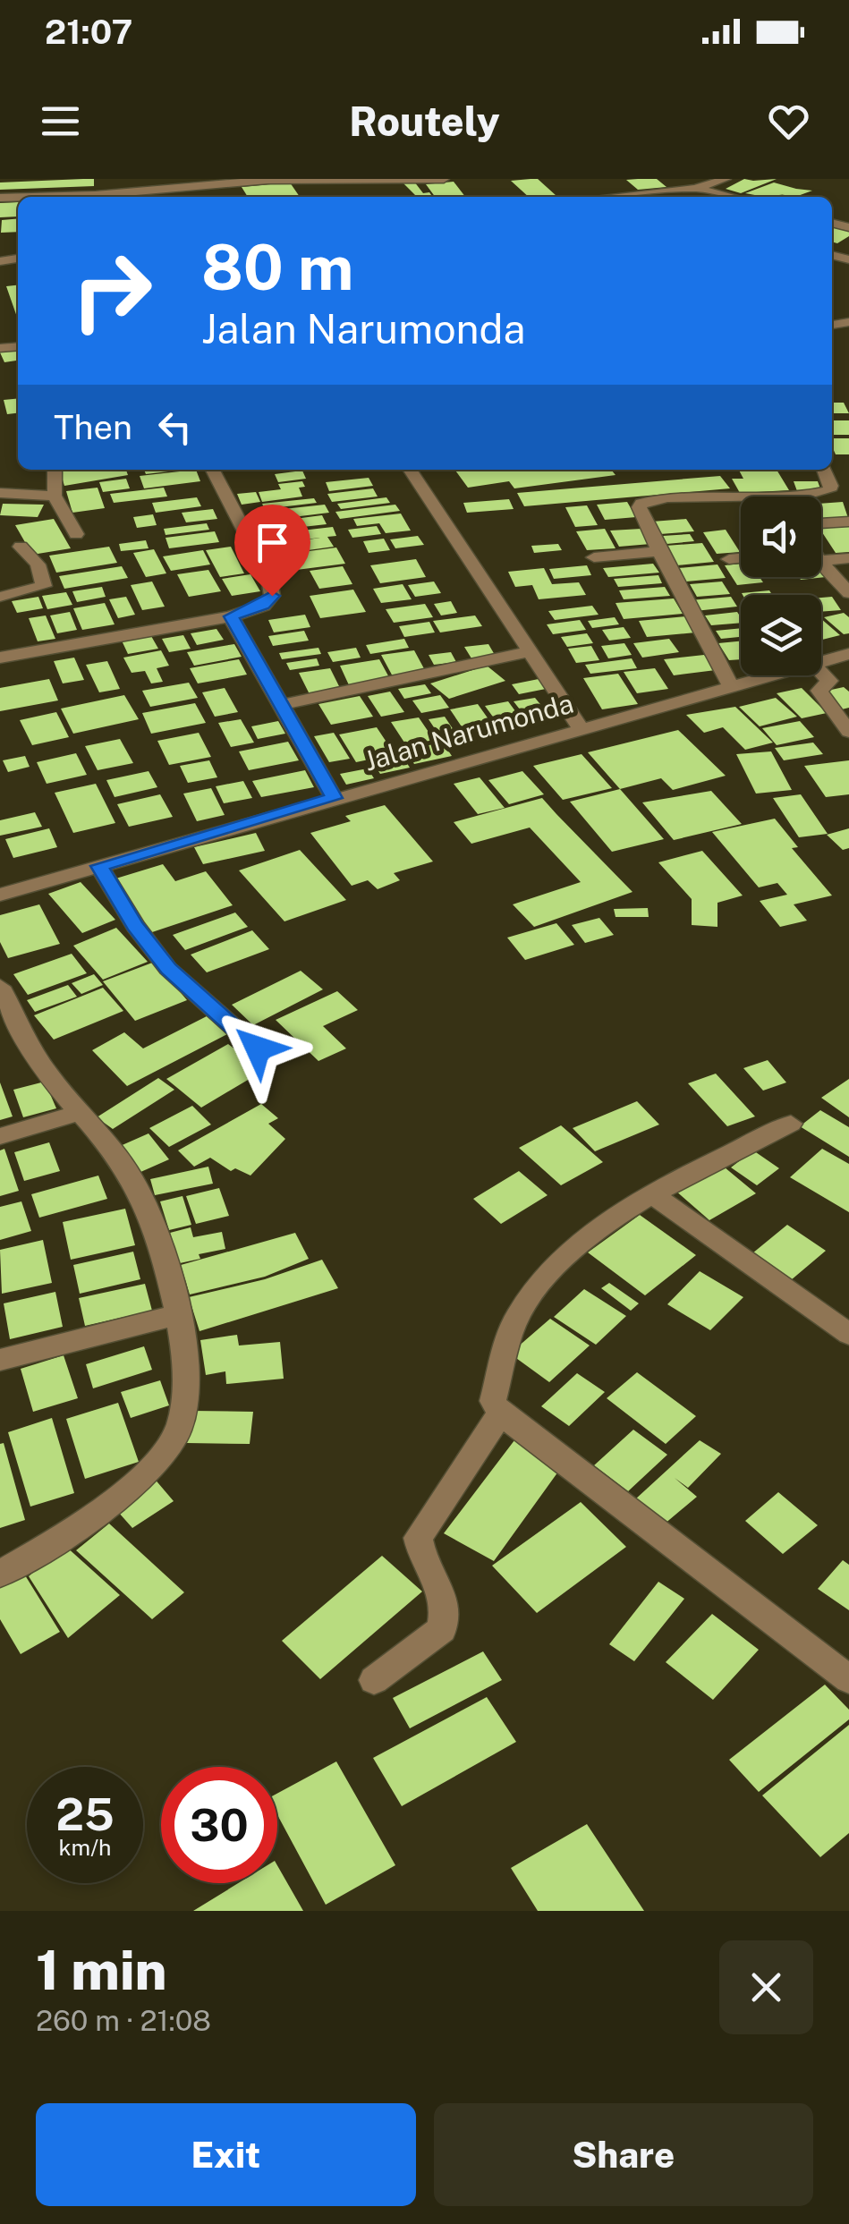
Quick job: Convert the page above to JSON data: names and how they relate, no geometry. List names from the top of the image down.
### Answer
{
  "streets": {
    "street": ["Jalan Narumonda"]
  },
  "page": {
    "status": "21:07",
    "header": "Routely",
    "turn": ["80 m", "Jalan Narumonda"],
    "then": "Then",
    "speed": "25 km/h",
    "limit": "30",
    "heading": ["1 min", "260 m · 21:08"],
    "buttons": ["Exit", "Share"]
  }
}
